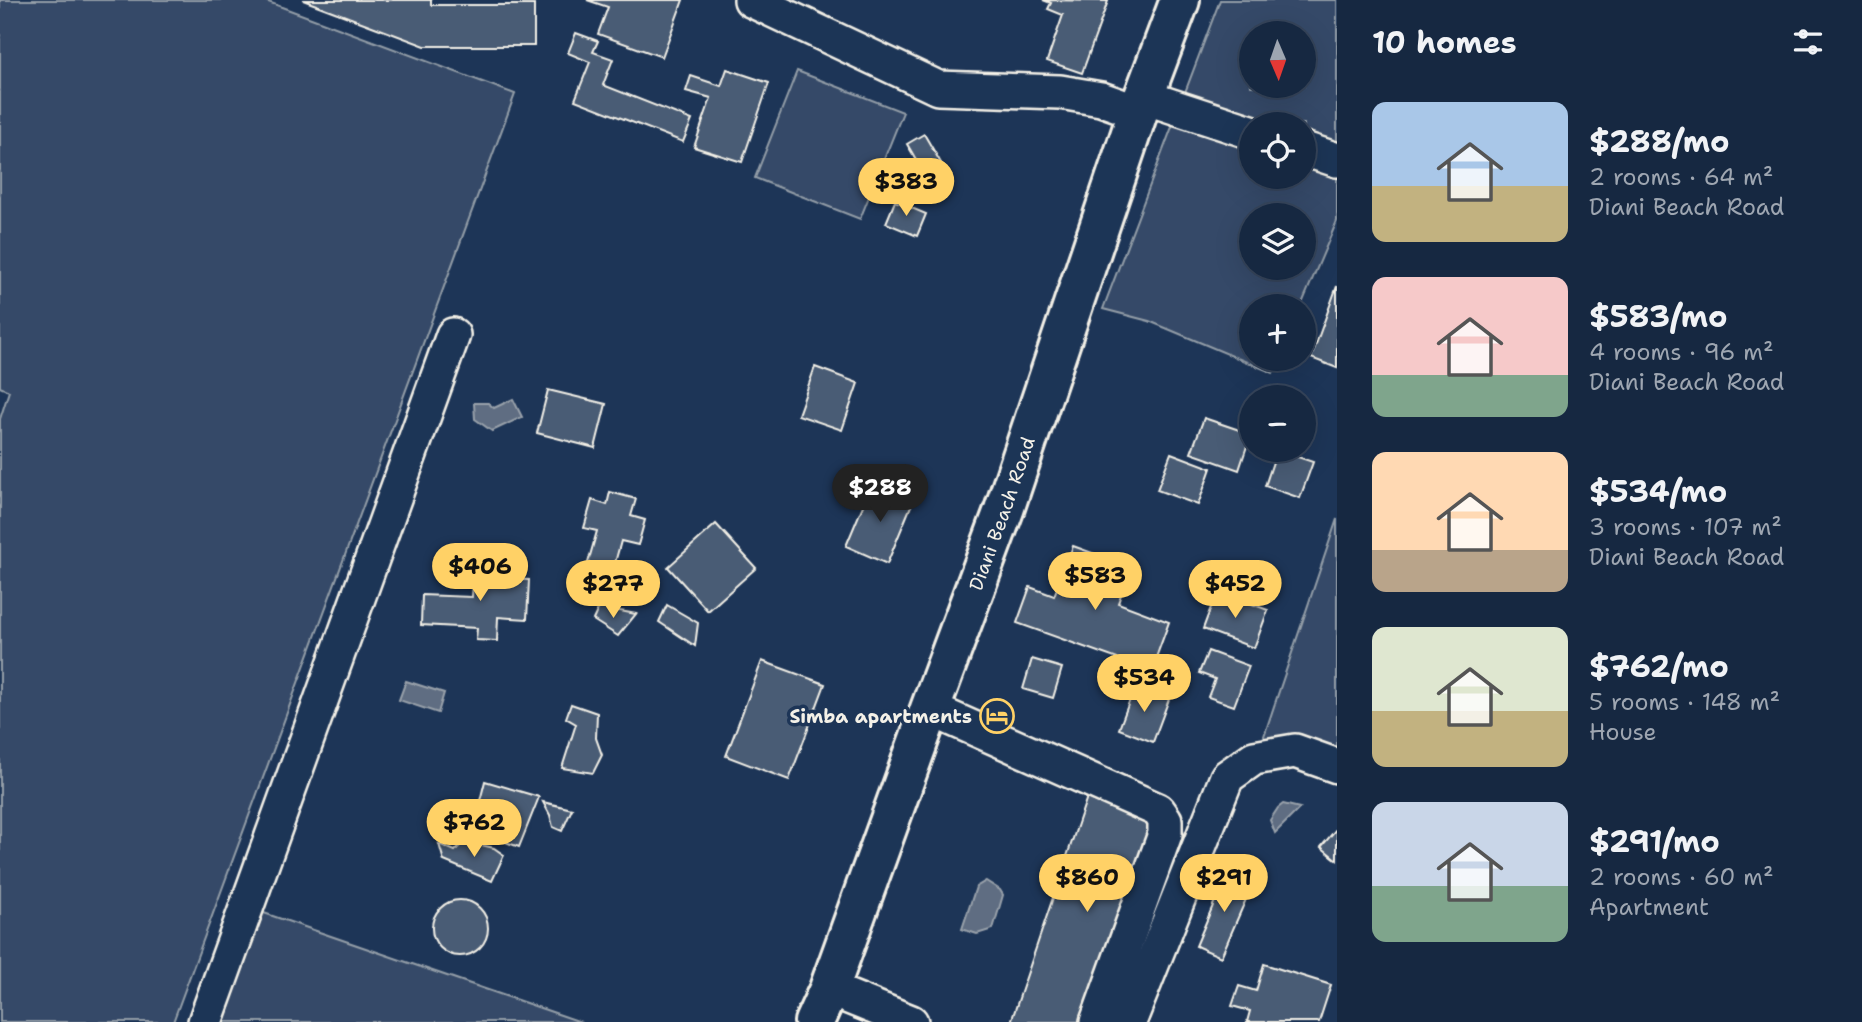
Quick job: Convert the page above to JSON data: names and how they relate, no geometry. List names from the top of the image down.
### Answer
{
  "streets": {
    "main road": ["Diani Beach Road"]
  },
  "places": {
    "hotel": ["Simba apartments"]
  },
  "north": "bottom",
  "page": {
    "heading": "10 homes",
    "map_buttons": ["+", "−"],
    "list": [
      {
        "name": "$288/mo",
        "note": "2 rooms · 64 m² · Diani Beach Road"
      },
      {
        "name": "$583/mo",
        "note": "4 rooms · 96 m² · Diani Beach Road"
      },
      {
        "name": "$534/mo",
        "note": "3 rooms · 107 m² · Diani Beach Road"
      },
      {
        "name": "$762/mo",
        "note": "5 rooms · 148 m² · House"
      },
      {
        "name": "$291/mo",
        "note": "2 rooms · 60 m² · Apartment"
      }
    ],
    "price": [
      "$383",
      "$288",
      "$406",
      "$583",
      "$277",
      "$452",
      "$534",
      "$762",
      "$860",
      "$291"
    ]
  }
}
